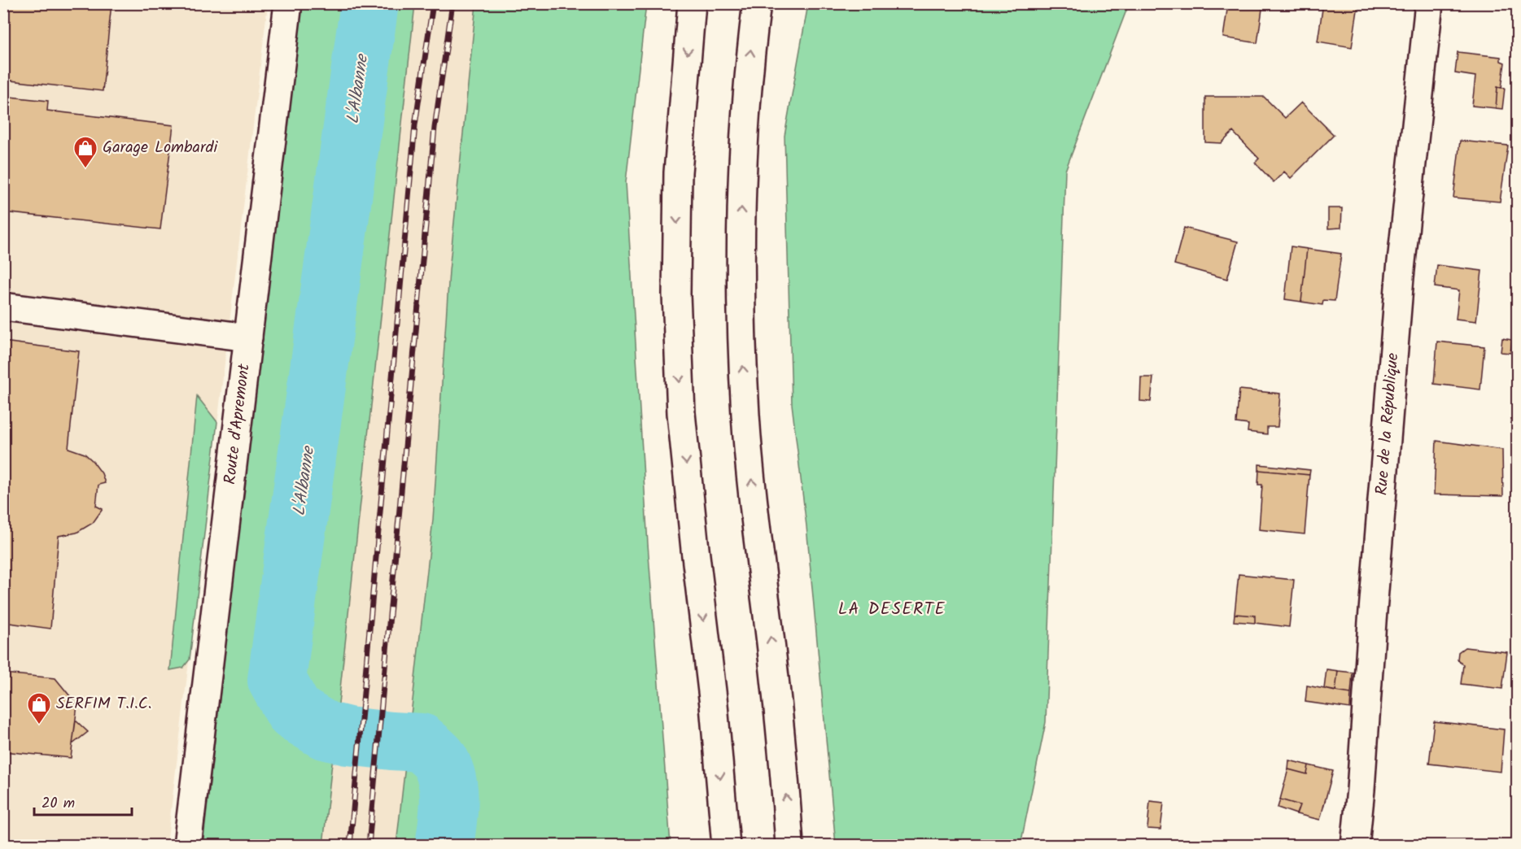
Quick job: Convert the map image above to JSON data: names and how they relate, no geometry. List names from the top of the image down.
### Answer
{
  "streets": {
    "main road": ["Route d'Apremont", "Rue de la République"]
  },
  "districts": ["LA DESERTE"],
  "water": ["L'Albanne"],
  "places": {
    "shop": ["Garage Lombardi", "SERFIM T.I.C."]
  },
  "scale_bar": "20 m"
}
